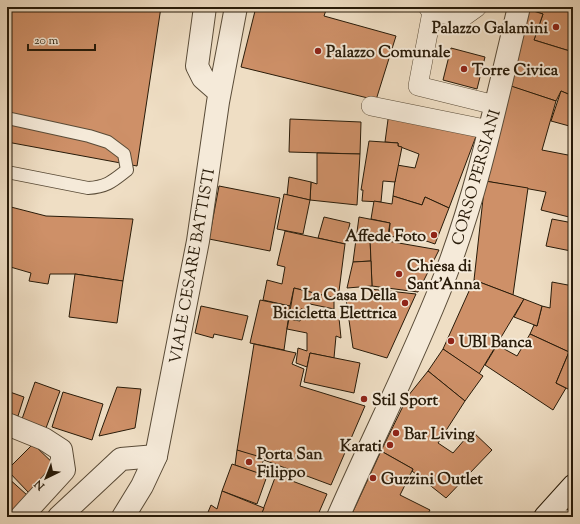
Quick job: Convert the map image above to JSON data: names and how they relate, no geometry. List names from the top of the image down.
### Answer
{
  "streets": {
    "street": ["CORSO PERSIANI", "VIALE CESARE BATTISTI"]
  },
  "places": [
    "Palazzo Galamini",
    "Palazzo Comunale",
    "Torre Civica",
    "Affede Foto",
    "Chiesa di Sant'Anna",
    "La Casa Della Bicicletta Elettrica",
    "UBI Banca",
    "Stil Sport",
    "Bar Living",
    "Karati",
    "Porta San Filippo",
    "Guzzini Outlet"
  ],
  "scale_bar": "20 m",
  "north": "bottom left"
}
